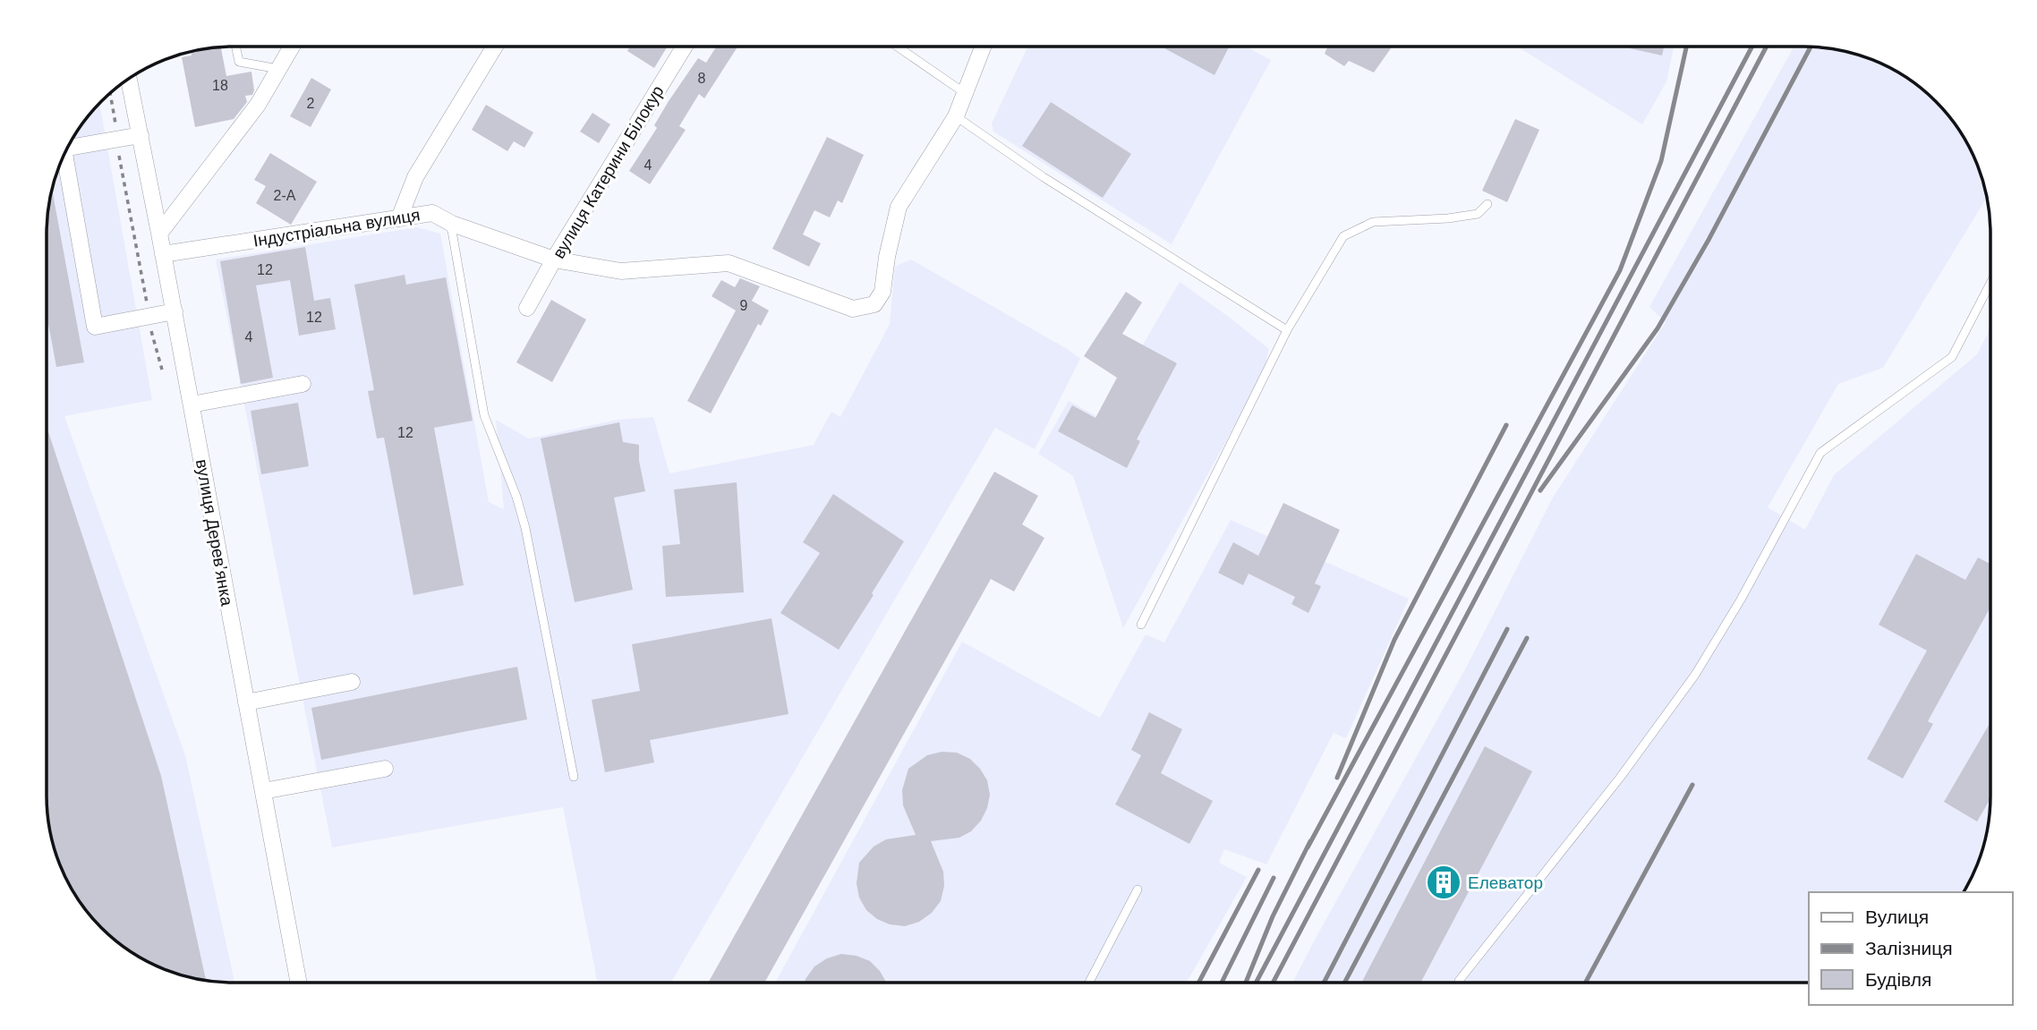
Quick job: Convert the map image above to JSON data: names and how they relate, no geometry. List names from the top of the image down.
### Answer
{
  "streets": {
    "street": ["вулиця Катерини Білокур", "Індустріальна вулиця", "вулиця Деревʼянка"]
  },
  "crossings": [
    ["вулиця Катерини Білокур", "Індустріальна вулиця"],
    ["Індустріальна вулиця", "вулиця Деревʼянка"]
  ],
  "places": {
    "building": ["Елеватор"]
  },
  "house_numbers": [
    "8",
    "18",
    "2",
    "4",
    "2-А",
    "12",
    "9",
    "12",
    "4",
    "12"
  ],
  "legend": ["Вулиця", "Залізниця", "Будівля"]
}
